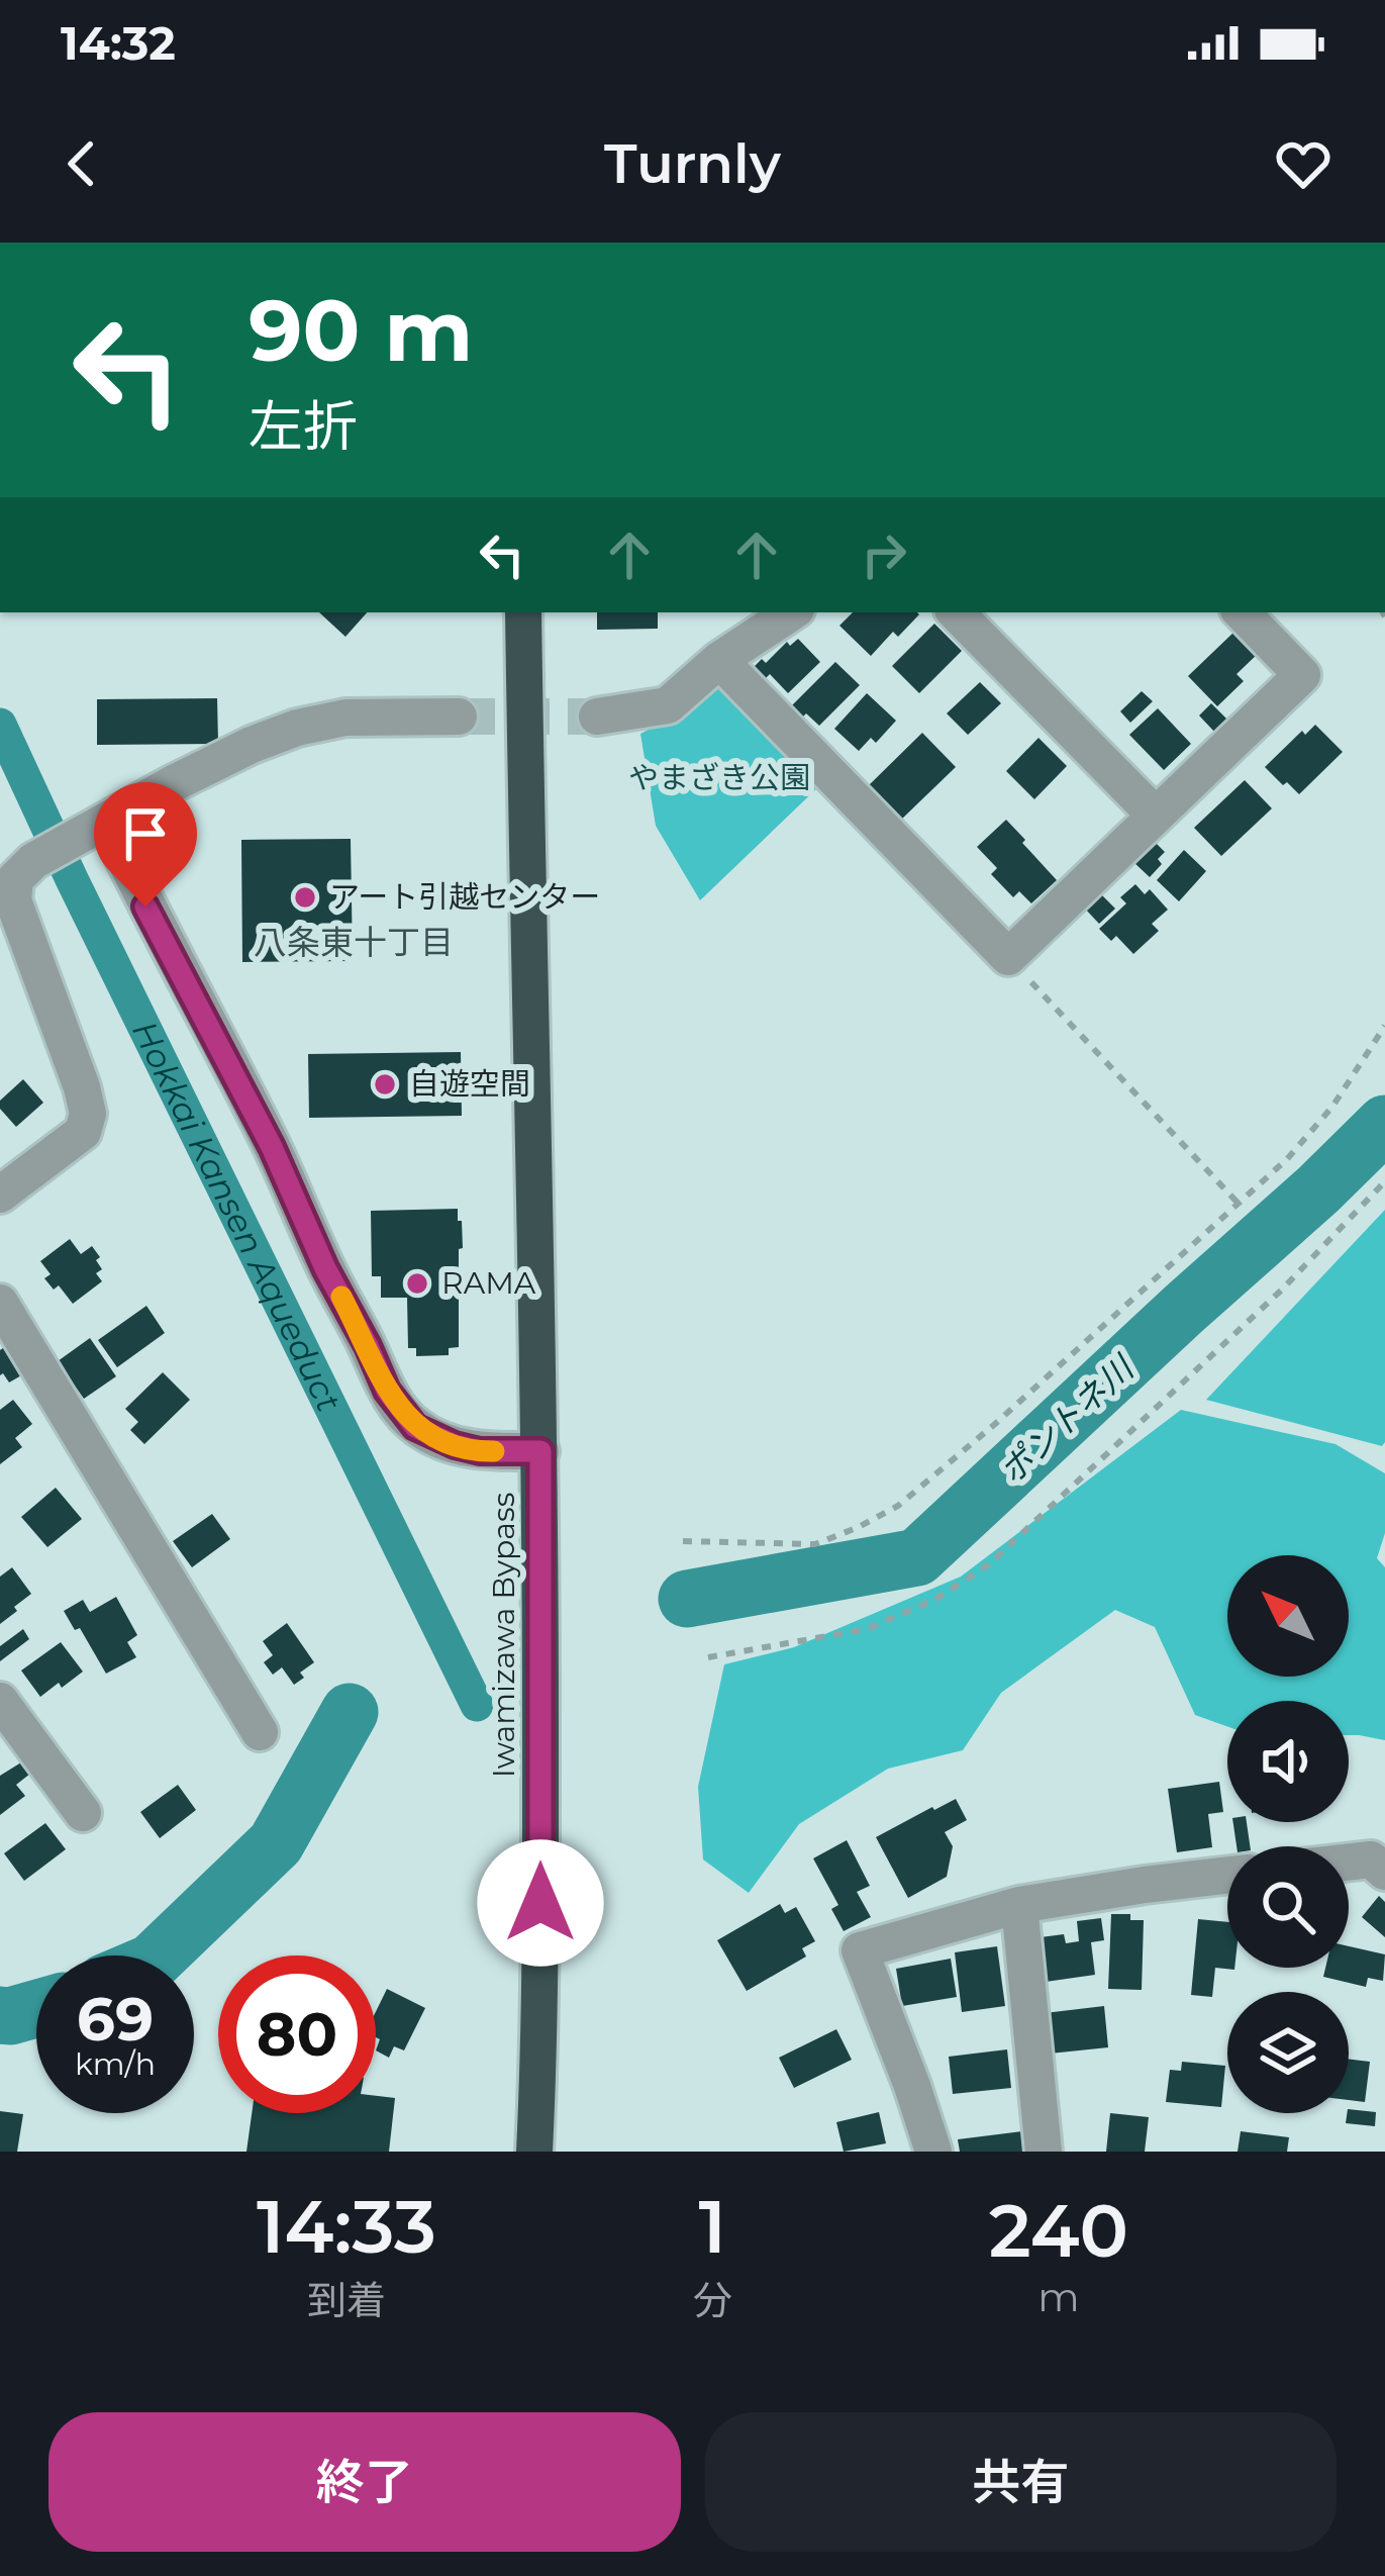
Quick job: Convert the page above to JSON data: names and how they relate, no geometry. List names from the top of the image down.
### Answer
{
  "streets": {
    "highway": ["Iwamizawa Bypass"]
  },
  "districts": ["八条東十丁目"],
  "water": ["Hokkai Kansen Aqueduct", "ポントネ川"],
  "parks": ["やまざき公園"],
  "places": ["アート引越センター", "自遊空間", "RAMA"],
  "north": "top left",
  "page": {
    "status": "14:32",
    "header": "Turnly",
    "turn": ["90 m", "左折"],
    "speed": "69 km/h",
    "limit": "80",
    "eta": [
      "14:33",
      "到着",
      "1",
      "分",
      "240",
      "m"
    ],
    "buttons": ["終了", "共有"]
  }
}
